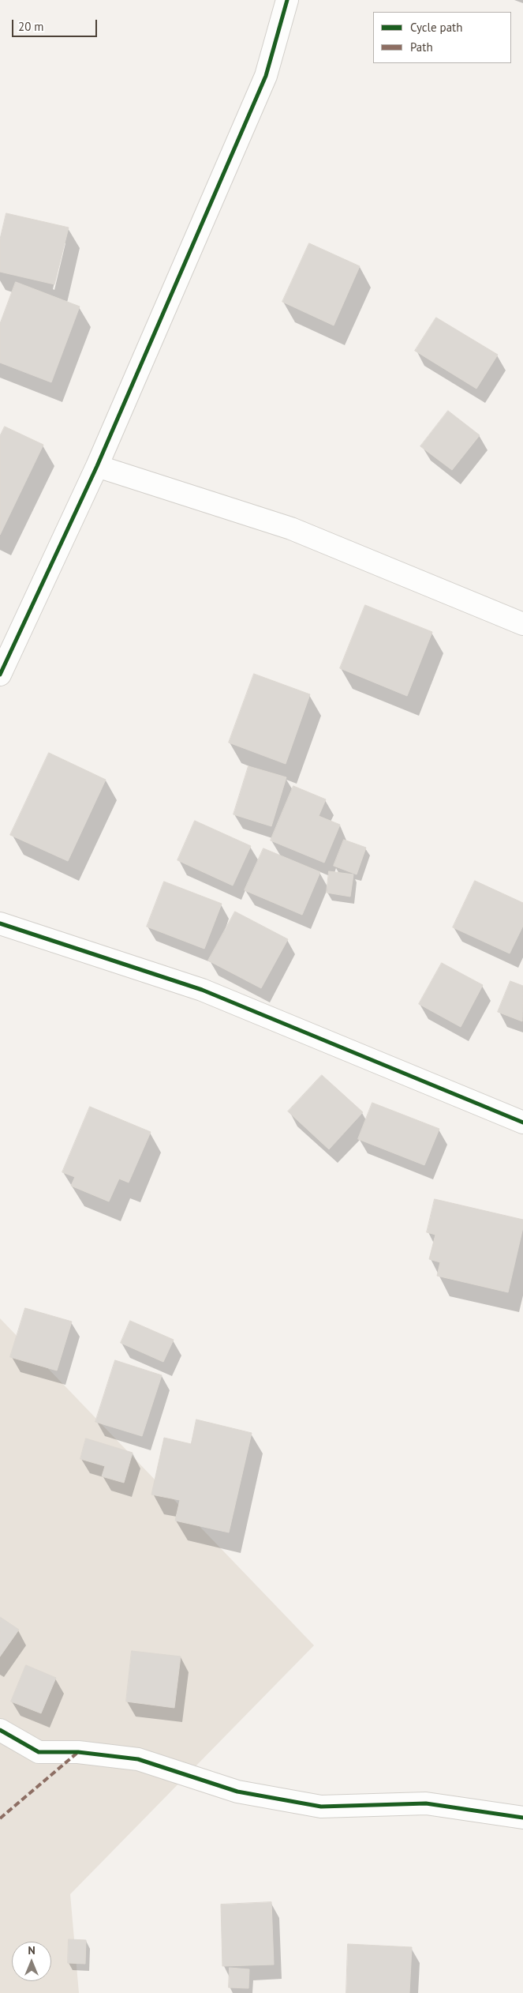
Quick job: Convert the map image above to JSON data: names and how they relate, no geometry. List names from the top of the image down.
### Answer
{
  "legend": ["Cycle path", "Path"],
  "scale_bar": "20 m",
  "north": "top"
}
